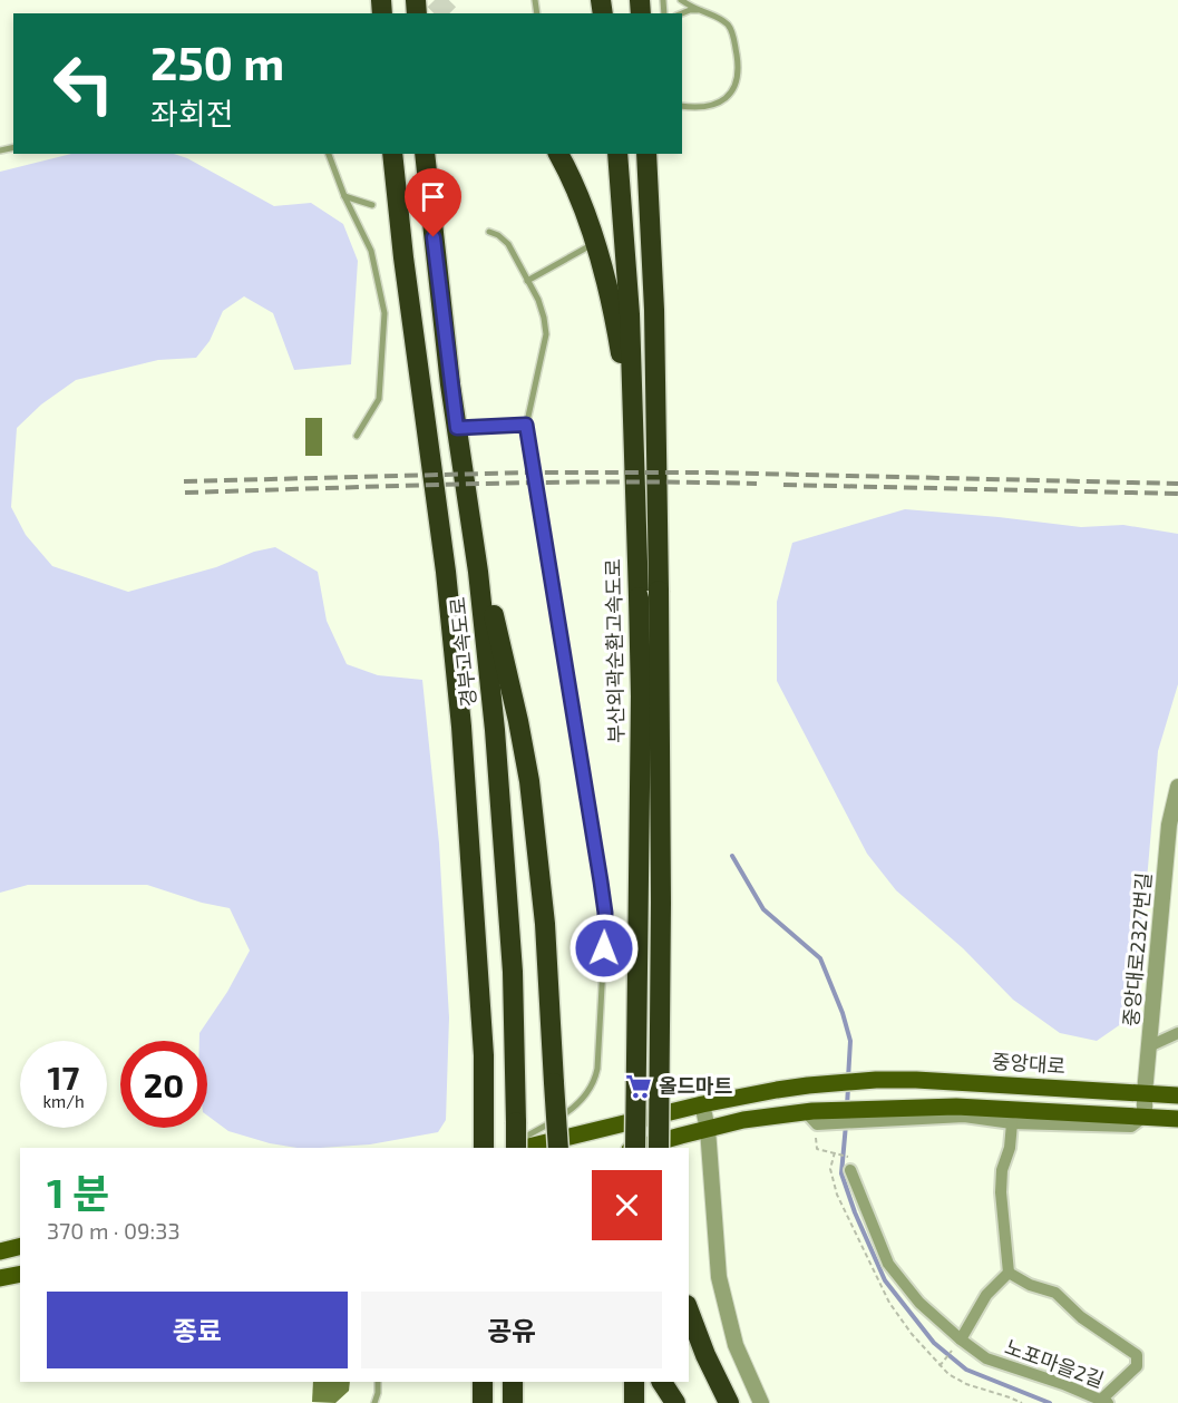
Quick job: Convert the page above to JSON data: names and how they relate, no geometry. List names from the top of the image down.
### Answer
{
  "streets": {
    "highway": ["부산외곽순환고속도로", "경부고속도로"],
    "main road": ["중앙대로"],
    "street": ["중앙대로2327번길", "노포마을2길"]
  },
  "crossings": [
    ["중앙대로2327번길", "중앙대로"]
  ],
  "places": {
    "supermarket": ["올드마트"]
  },
  "page": {
    "turn": ["250 m", "좌회전"],
    "speed": "17 km/h",
    "limit": "20",
    "heading": ["1 분", "370 m · 09:33"],
    "buttons": ["종료", "공유"]
  }
}
